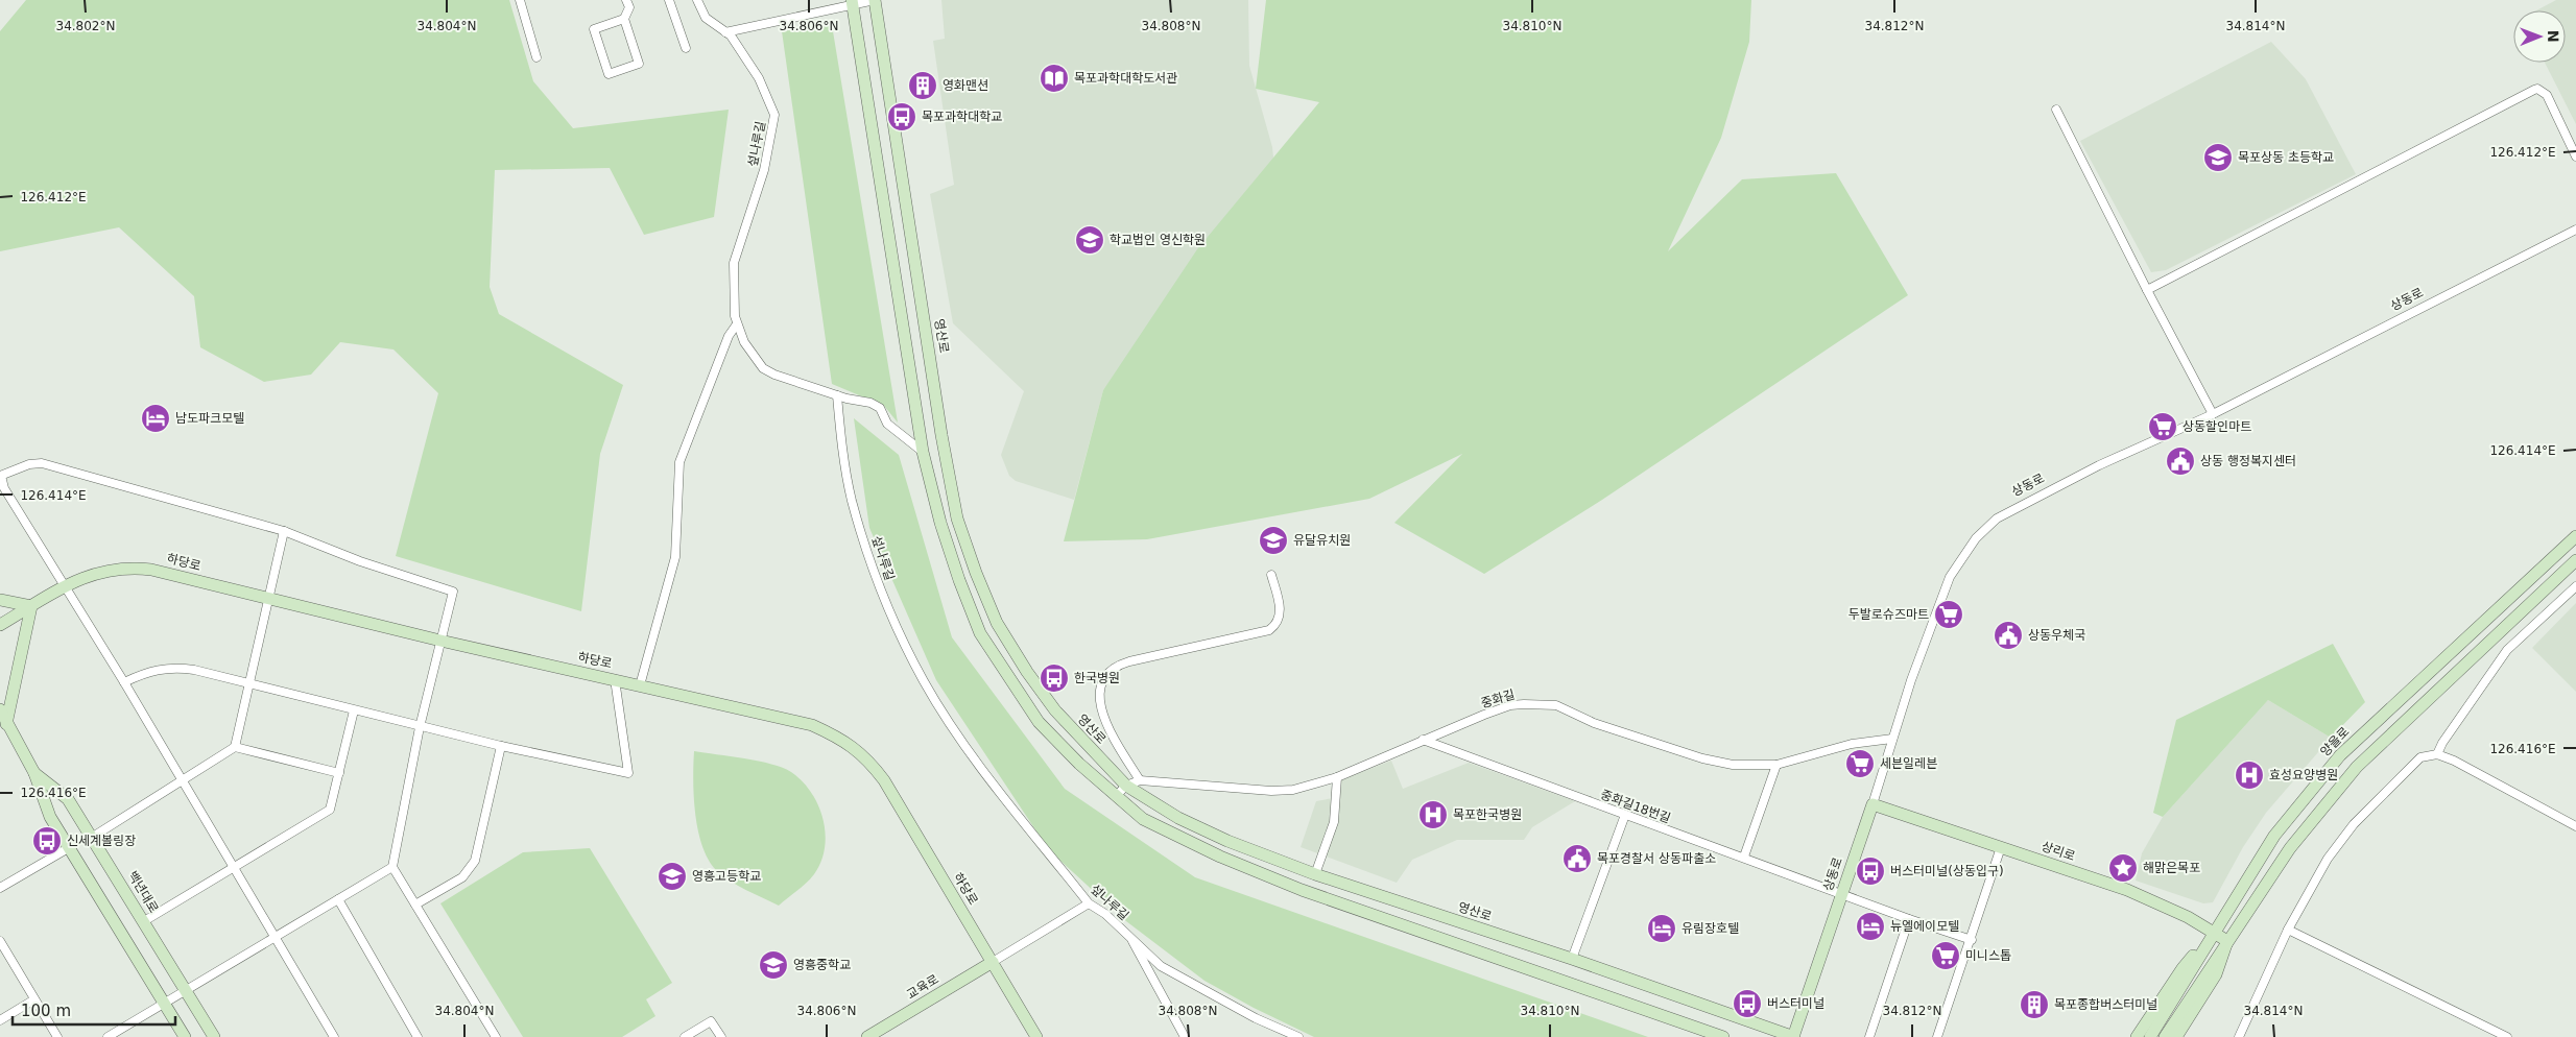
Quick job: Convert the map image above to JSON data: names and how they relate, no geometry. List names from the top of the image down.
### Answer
{
  "streets": {
    "street": [
      "섶나루길",
      "상동로",
      "영산로",
      "하당로",
      "중화길",
      "양을로",
      "중화길18번길",
      "상리로",
      "백년대로",
      "교육로"
    ]
  },
  "crossings": [
    ["상동로", "영산로"],
    ["상동로", "중화길"],
    ["상동로", "중화길18번길"],
    ["상동로", "상리로"],
    ["영산로", "중화길"],
    ["하당로", "교육로"],
    ["중화길", "중화길18번길"],
    ["양을로", "상리로"]
  ],
  "places": {
    "library": ["목포과학대학도서관"],
    "building": ["영화맨션", "목포종합버스터미널"],
    "bus stop": [
      "목포과학대학교",
      "한국병원",
      "신세계볼링장",
      "버스터미널(상동입구)",
      "버스터미널"
    ],
    "school or university": [
      "목포상동 초등학교",
      "학교법인 영신학원",
      "유달유치원",
      "영흥고등학교",
      "영흥중학교"
    ],
    "hotel": ["남도파크모텔", "뉴엘에이모텔", "유림장호텔"],
    "supermarket": [
      "상동할인마트",
      "두발로슈즈마트",
      "세븐일레븐",
      "미니스톱"
    ],
    "public building": ["상동 행정복지센터", "상동우체국", "목포경찰서 상동파출소"],
    "hospital": ["효성요양병원", "목포한국병원"],
    "place": ["해맑은목포"]
  },
  "scale_bar": "100 m",
  "north": "right",
  "coordinates": [
    "34.802°N",
    "34.804°N",
    "34.806°N",
    "34.808°N",
    "34.810°N",
    "34.812°N",
    "34.814°N",
    "126.412°E",
    "126.414°E",
    "126.416°E"
  ]
}
